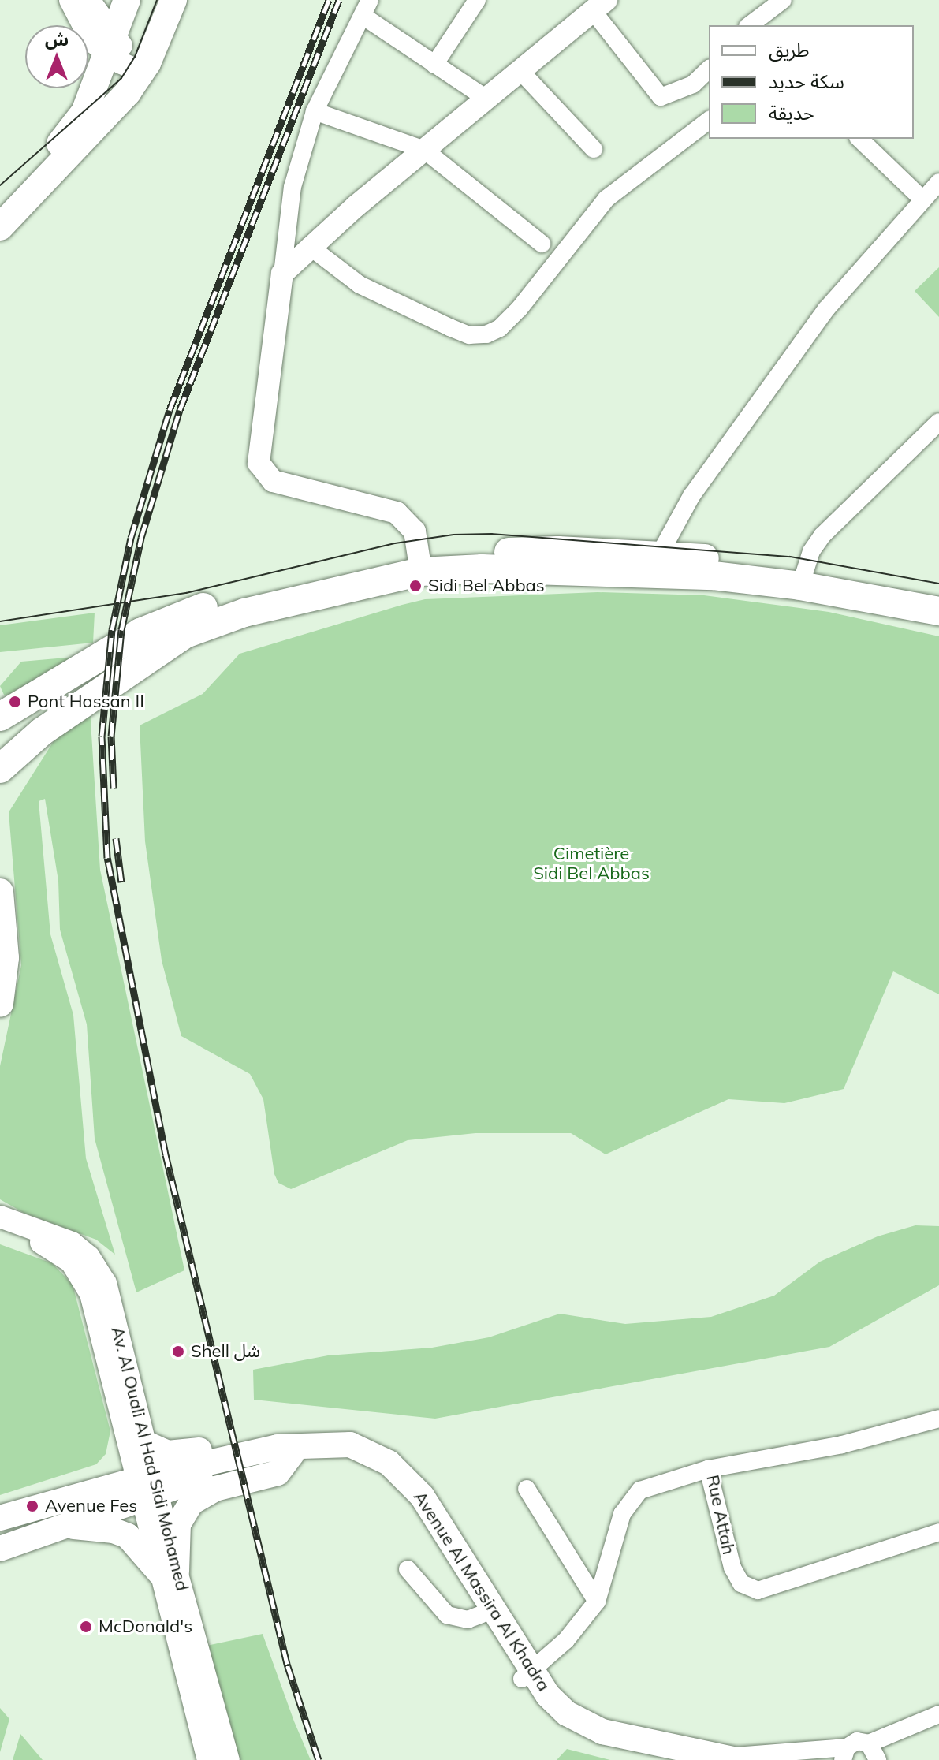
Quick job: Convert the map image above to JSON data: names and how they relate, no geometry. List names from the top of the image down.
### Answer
{
  "streets": {
    "main road": ["Avenue Al Massira Al Khadra"],
    "street": ["Av. Al Ouali Al Had Sidi Mohamed", "Rue Attah"]
  },
  "crossings": [
    ["Av. Al Ouali Al Had Sidi Mohamed", "Avenue Al Massira Al Khadra"]
  ],
  "parks": ["Cimetière Sidi Bel Abbas"],
  "places": [
    "Sidi Bel Abbas",
    "Pont Hassan II",
    "Shell شل",
    "Avenue Fes",
    "McDonald's"
  ],
  "legend": ["طريق", "سكة حديد", "حديقة"],
  "north": "top"
}
